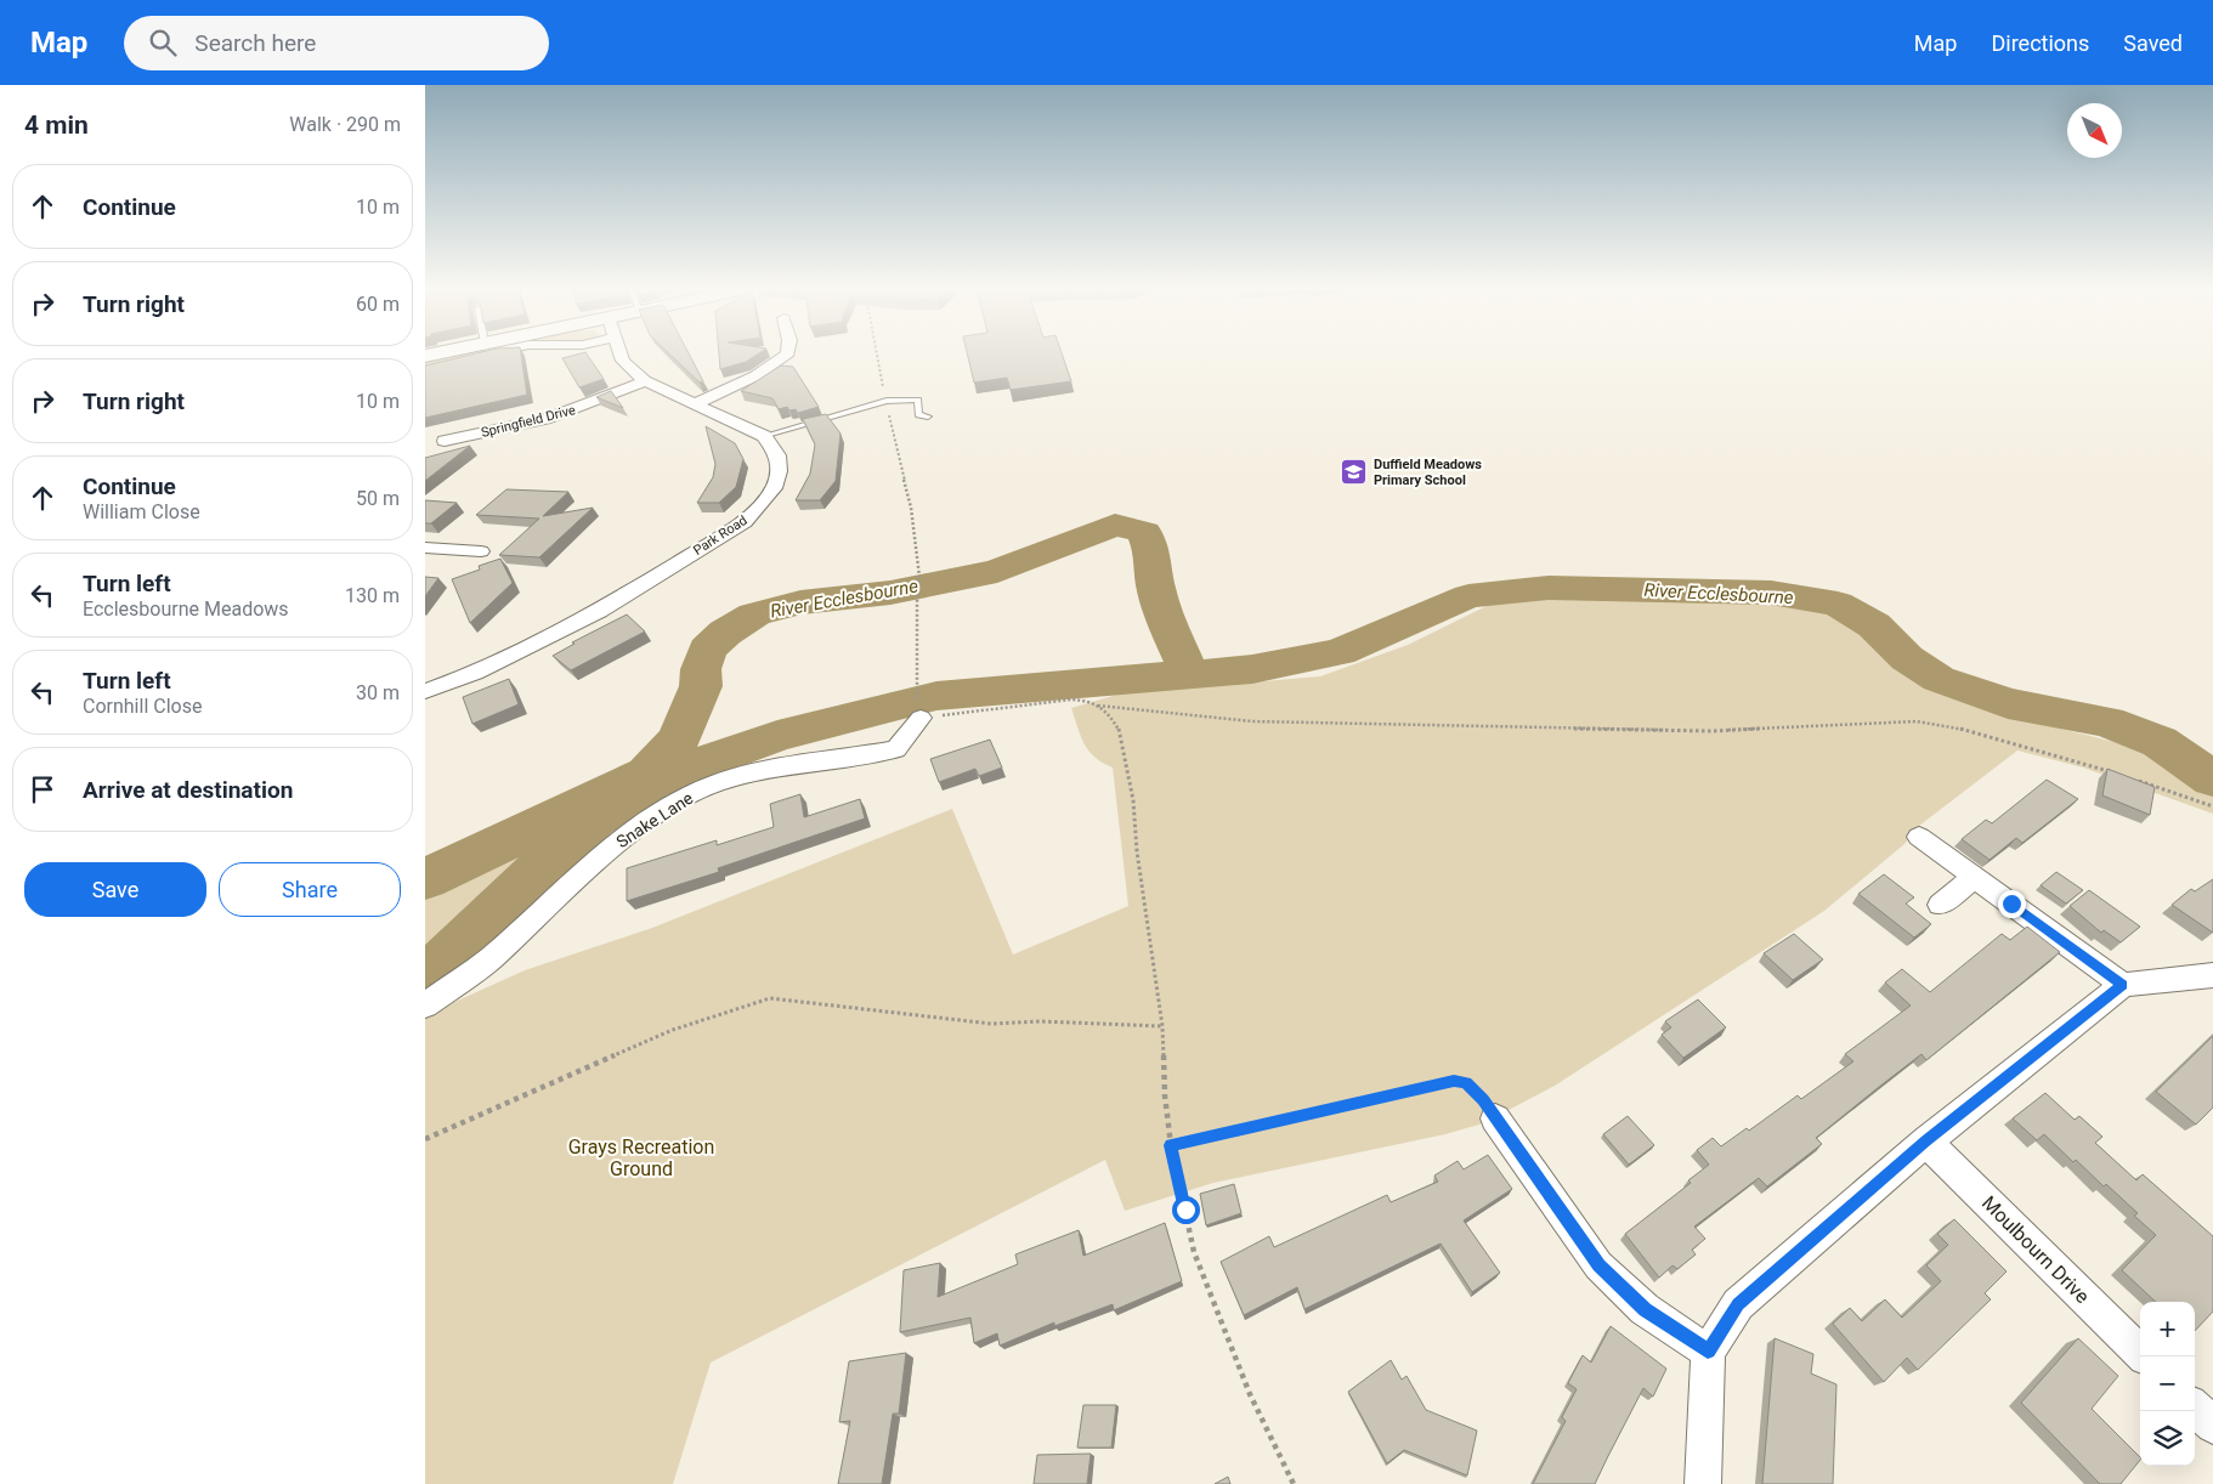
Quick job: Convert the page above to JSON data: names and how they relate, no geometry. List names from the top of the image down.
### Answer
{
  "streets": {
    "street": [
      "Springfield Drive",
      "Park Road",
      "Snake Lane",
      "Moulbourn Drive"
    ]
  },
  "water": ["River Ecclesbourne"],
  "parks": ["Grays Recreation Ground"],
  "places": {
    "school or university": ["Duffield Meadows Primary School"]
  },
  "north": "bottom right",
  "page": {
    "header": "Map",
    "search": "Search here",
    "nav": ["Map", "Directions", "Saved"],
    "heading": ["4 min", "Walk · 290 m"],
    "list": [
      ["Continue", "10 m"],
      ["Turn right", "60 m"],
      ["Turn right", "10 m"],
      ["Continue", "William Close", "50 m"],
      ["Turn left", "Ecclesbourne Meadows", "130 m"],
      ["Turn left", "Cornhill Close", "30 m"],
      "Arrive at destination"
    ],
    "buttons": ["Save", "Share"],
    "map_buttons": ["+", "−"]
  }
}
